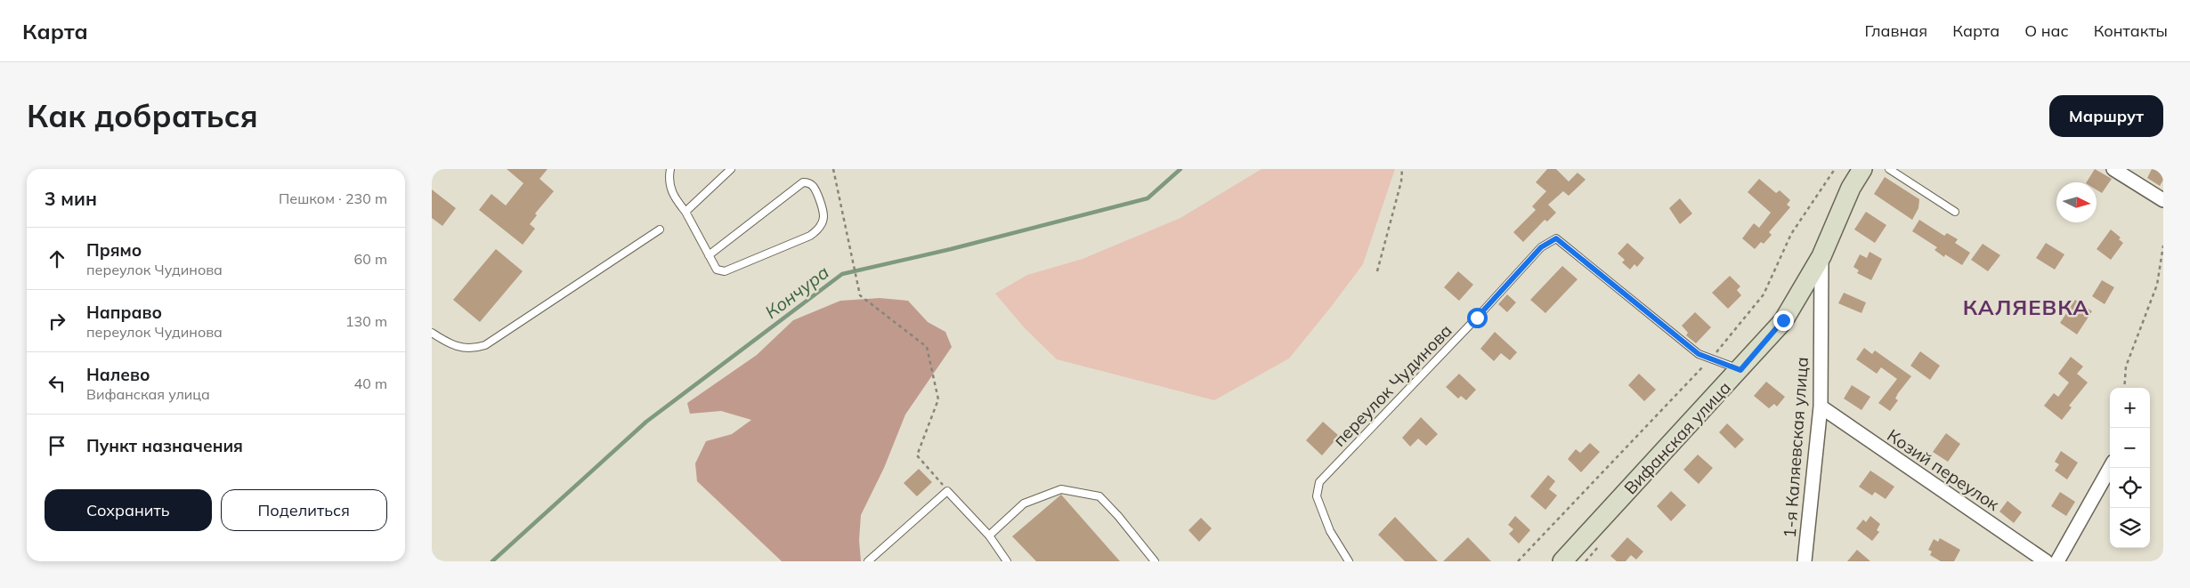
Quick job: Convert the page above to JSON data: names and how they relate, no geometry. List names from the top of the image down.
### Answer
{
  "streets": {
    "main road": ["Вифанская улица"],
    "street": ["1-я Каляевская улица", "Козий переулок"],
    "lane": ["переулок Чудинова"]
  },
  "crossings": [
    ["переулок Чудинова", "Вифанская улица"],
    ["Вифанская улица", "1-я Каляевская улица"],
    ["1-я Каляевская улица", "Козий переулок"]
  ],
  "districts": ["КАЛЯЕВКА"],
  "water": ["Кончура"],
  "north": "right",
  "page": {
    "header": "Карта",
    "nav": [
      "Главная",
      "Карта",
      "О нас",
      "Контакты"
    ],
    "buttons": [
      "Маршрут",
      ["Сохранить", "Поделиться"]
    ],
    "title": "Как добраться",
    "heading": ["3 мин", "Пешком · 230 m"],
    "list": [
      ["Прямо", "переулок Чудинова", "60 m"],
      ["Направо", "переулок Чудинова", "130 m"],
      ["Налево", "Вифанская улица", "40 m"],
      "Пункт назначения"
    ],
    "map_buttons": ["+", "−"]
  }
}
